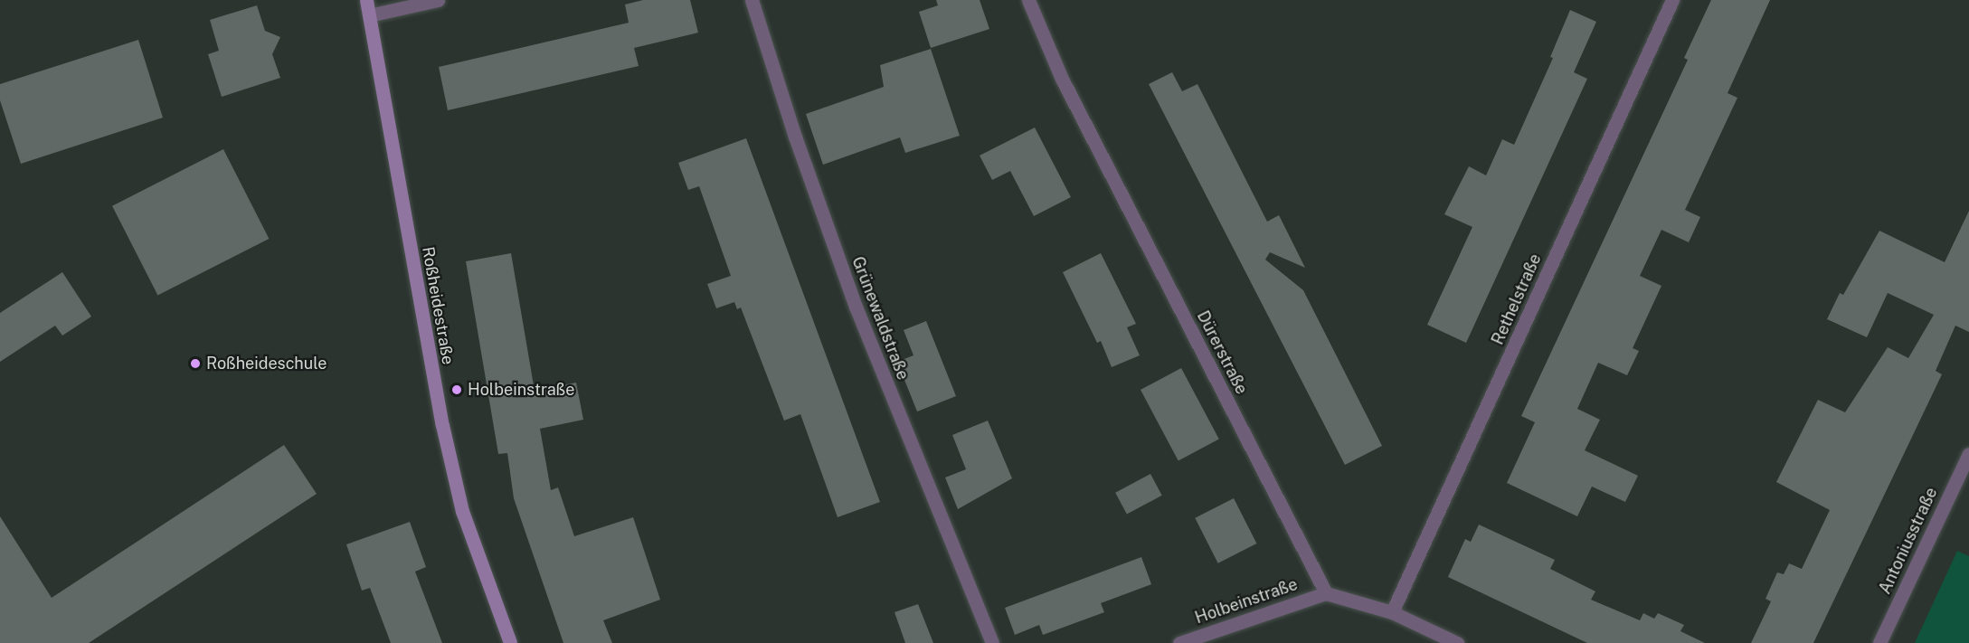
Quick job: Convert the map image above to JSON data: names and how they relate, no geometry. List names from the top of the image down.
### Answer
{
  "streets": {
    "street": [
      "Rethelstraße",
      "Roßheidestraße",
      "Grünewaldstraße",
      "Dürerstraße",
      "Antoniusstraße",
      "Holbeinstraße"
    ]
  },
  "crossings": [
    ["Dürerstraße", "Holbeinstraße"]
  ],
  "places": ["Roßheideschule", "Holbeinstraße"]
}
